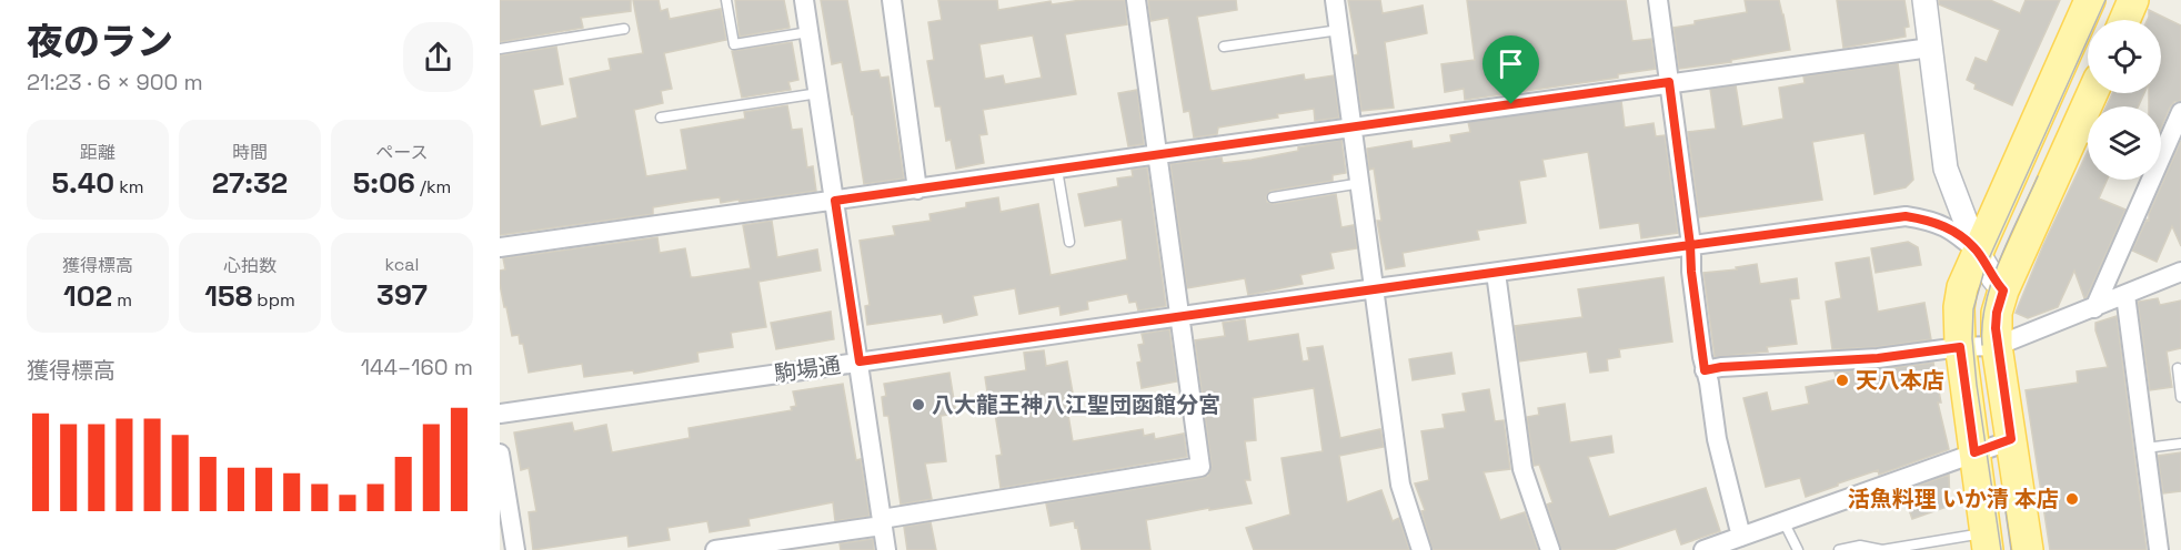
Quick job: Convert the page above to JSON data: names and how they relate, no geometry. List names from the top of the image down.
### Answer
{
  "streets": {
    "street": ["駒場通"]
  },
  "places": ["天八本店", "八大龍王神八江聖団函館分宮", "活魚料理 いか清 本店"],
  "page": {
    "heading": ["夜のラン", "21:23 · 6 × 900 m"],
    "stats": [
      ["距離", "5.40 km"],
      ["時間", "27:32"],
      ["ペース", "5:06 /km"],
      ["獲得標高", "102 m"],
      ["心拍数", "158 bpm"],
      ["kcal", "397"]
    ],
    "chart": ["獲得標高", "144–160 m"]
  }
}
